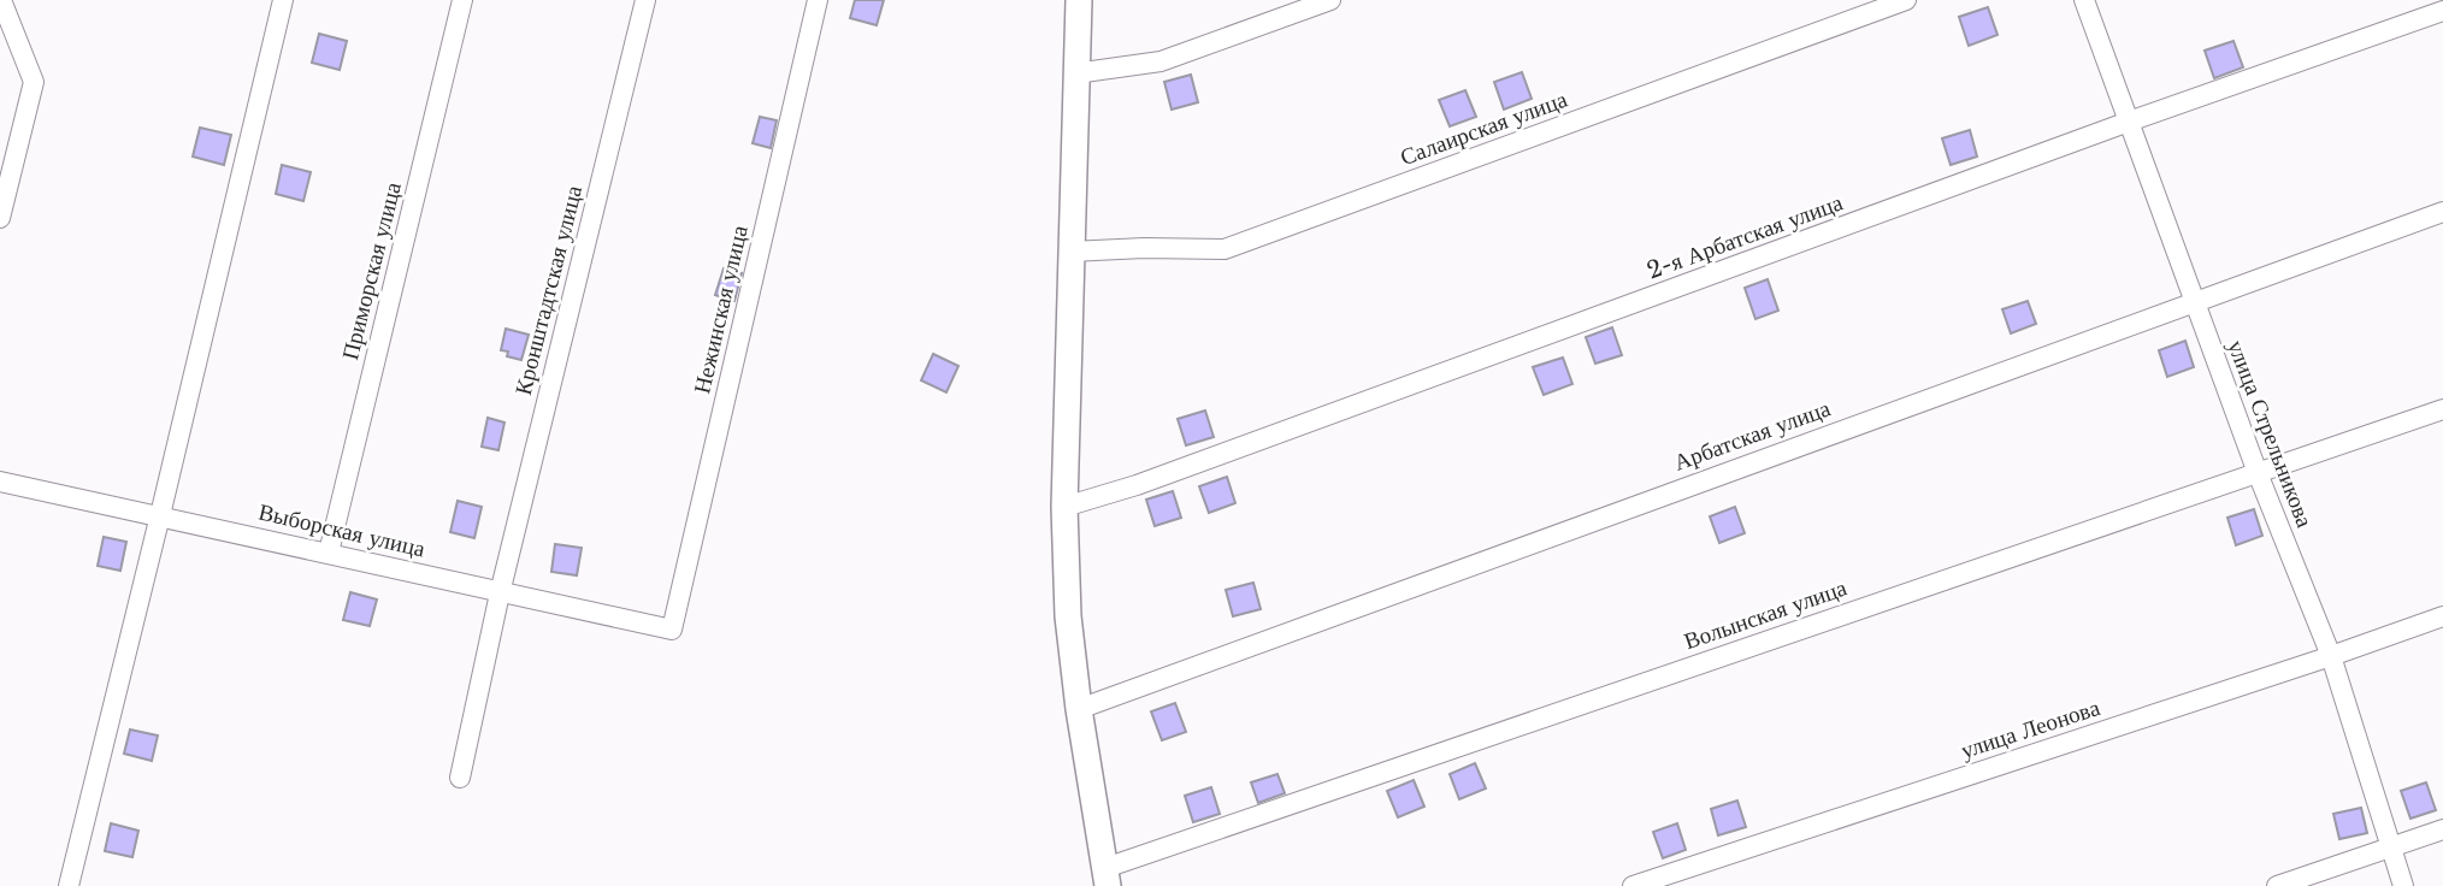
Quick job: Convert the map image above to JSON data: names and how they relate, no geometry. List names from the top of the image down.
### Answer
{
  "streets": {
    "street": [
      "Салаирская улица",
      "2-я Арбатская улица",
      "Приморская улица",
      "Кронштадтская улица",
      "Нежинская улица",
      "улица Стрельникова",
      "Арбатская улица",
      "Выборская улица",
      "Волынская улица",
      "улица Леонова"
    ]
  },
  "crossings": [
    ["2-я Арбатская улица", "улица Стрельникова"],
    ["Приморская улица", "Выборская улица"],
    ["Кронштадтская улица", "Выборская улица"],
    ["Нежинская улица", "Выборская улица"],
    ["улица Стрельникова", "Арбатская улица"],
    ["улица Стрельникова", "Волынская улица"],
    ["улица Стрельникова", "улица Леонова"]
  ]
}
